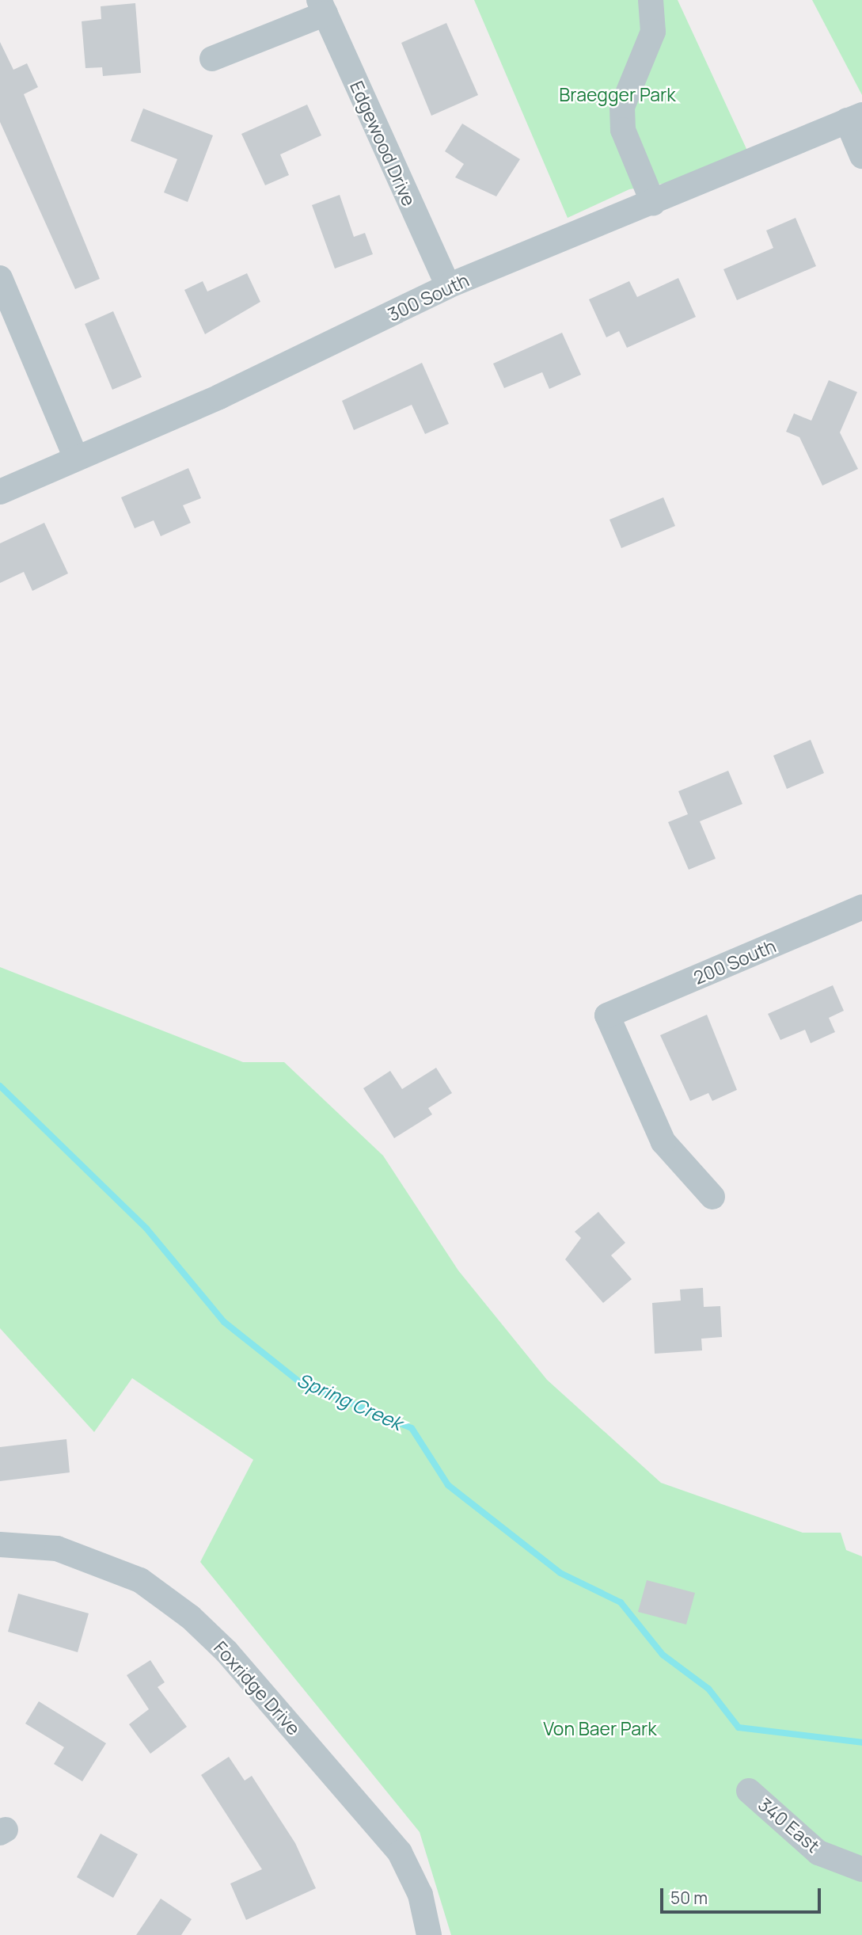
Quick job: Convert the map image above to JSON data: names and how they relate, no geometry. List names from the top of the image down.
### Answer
{
  "streets": {
    "street": [
      "Edgewood Drive",
      "300 South",
      "200 South",
      "Foxridge Drive",
      "340 East"
    ]
  },
  "crossings": [
    ["Edgewood Drive", "300 South"]
  ],
  "water": ["Spring Creek"],
  "parks": ["Braegger Park", "Von Baer Park"],
  "scale_bar": "50 m"
}
